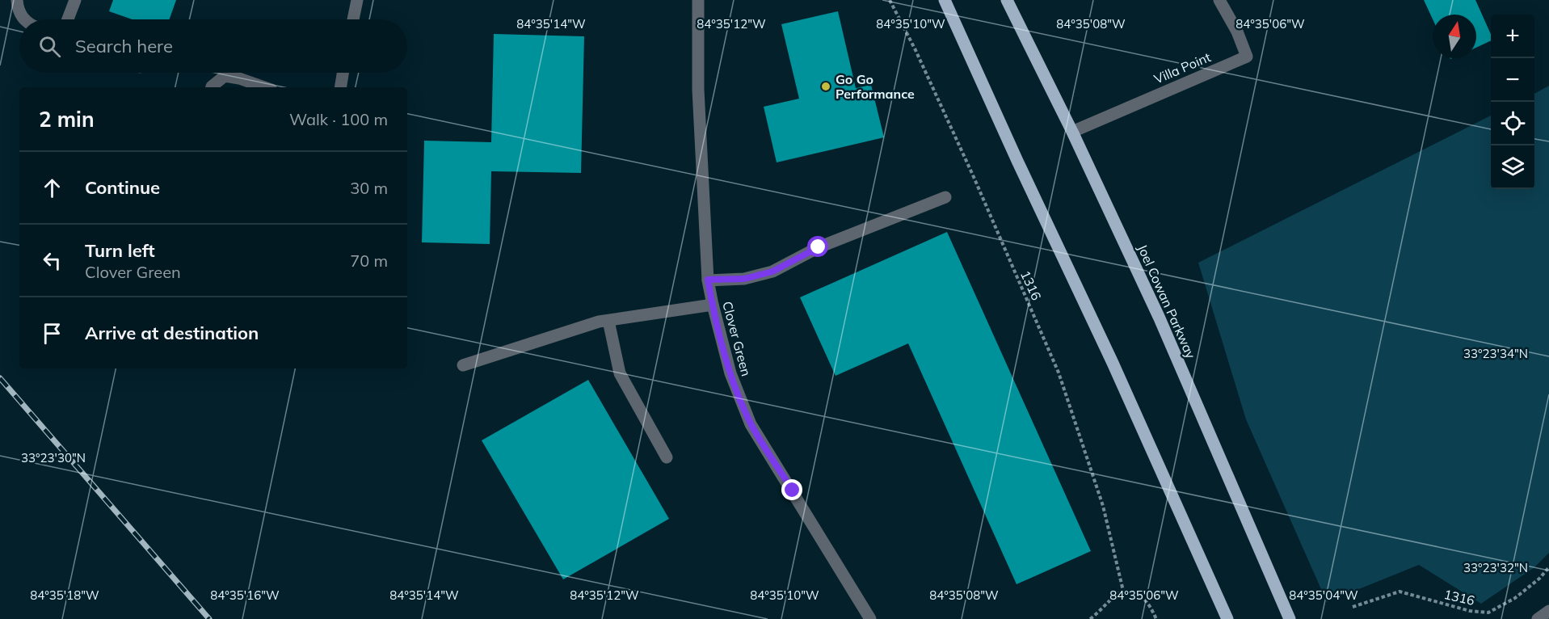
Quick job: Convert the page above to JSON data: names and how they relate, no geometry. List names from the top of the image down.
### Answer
{
  "streets": {
    "main road": ["Joel Cowan Parkway"],
    "street": ["Villa Point", "Clover Green"],
    "path": ["1316"]
  },
  "crossings": [
    ["Villa Point", "Joel Cowan Parkway"]
  ],
  "places": ["Go Go Performance"],
  "north": "top",
  "page": {
    "map_buttons": ["+", "−"],
    "search": "Search here",
    "heading": ["2 min", "Walk · 100 m"],
    "list": [
      ["Continue", "30 m"],
      ["Turn left", "Clover Green", "70 m"],
      "Arrive at destination"
    ]
  },
  "coordinates": [
    "84°35'14\"W",
    "84°35'12\"W",
    "84°35'10\"W",
    "84°35'08\"W",
    "84°35'06\"W",
    "33°23'34\"N",
    "33°23'30\"N",
    "33°23'32\"N",
    "84°35'18\"W",
    "84°35'16\"W",
    "84°35'04\"W"
  ]
}
